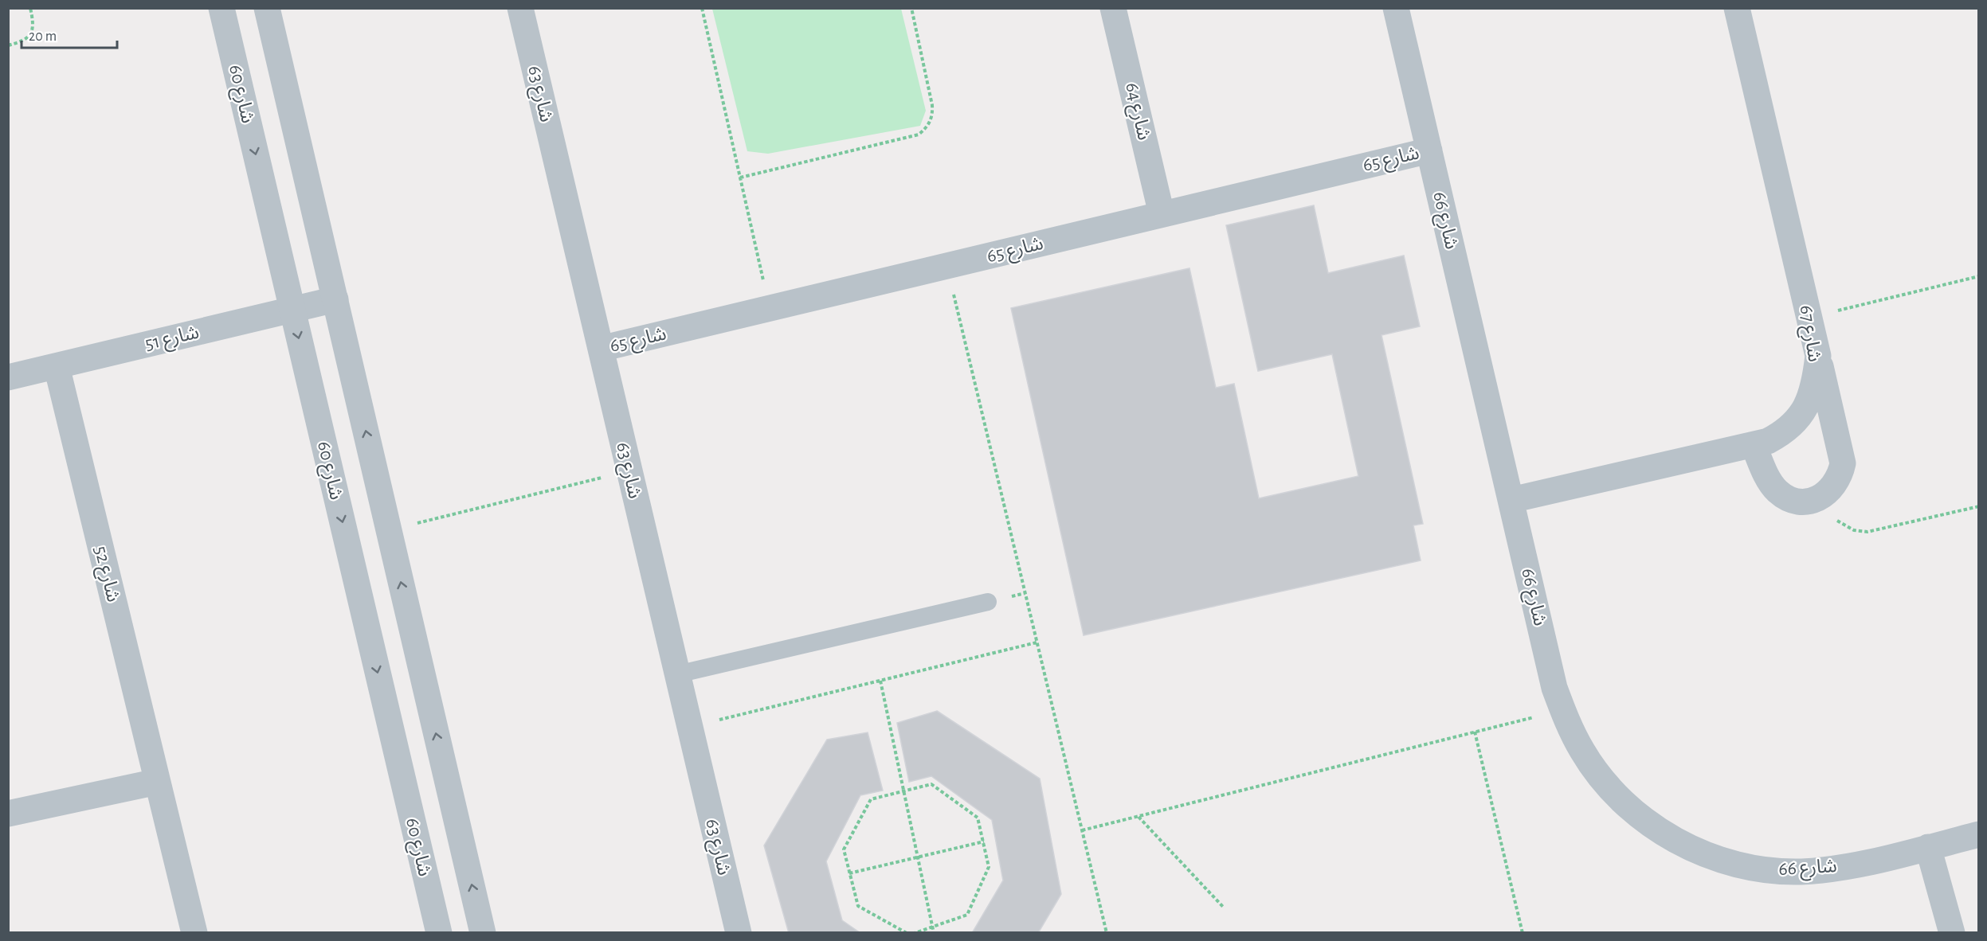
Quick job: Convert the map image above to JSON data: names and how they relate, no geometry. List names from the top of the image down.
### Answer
{
  "streets": {
    "street": [
      "شارع 60",
      "شارع 63",
      "شارع 64",
      "شارع 65",
      "شارع 66",
      "شارع 67",
      "شارع 51",
      "شارع 52"
    ]
  },
  "crossings": [
    ["شارع 60", "شارع 51"],
    ["شارع 63", "شارع 65"],
    ["شارع 64", "شارع 65"],
    ["شارع 65", "شارع 66"],
    ["شارع 66", "شارع 67"],
    ["شارع 51", "شارع 52"]
  ],
  "scale_bar": "20 m"
}
